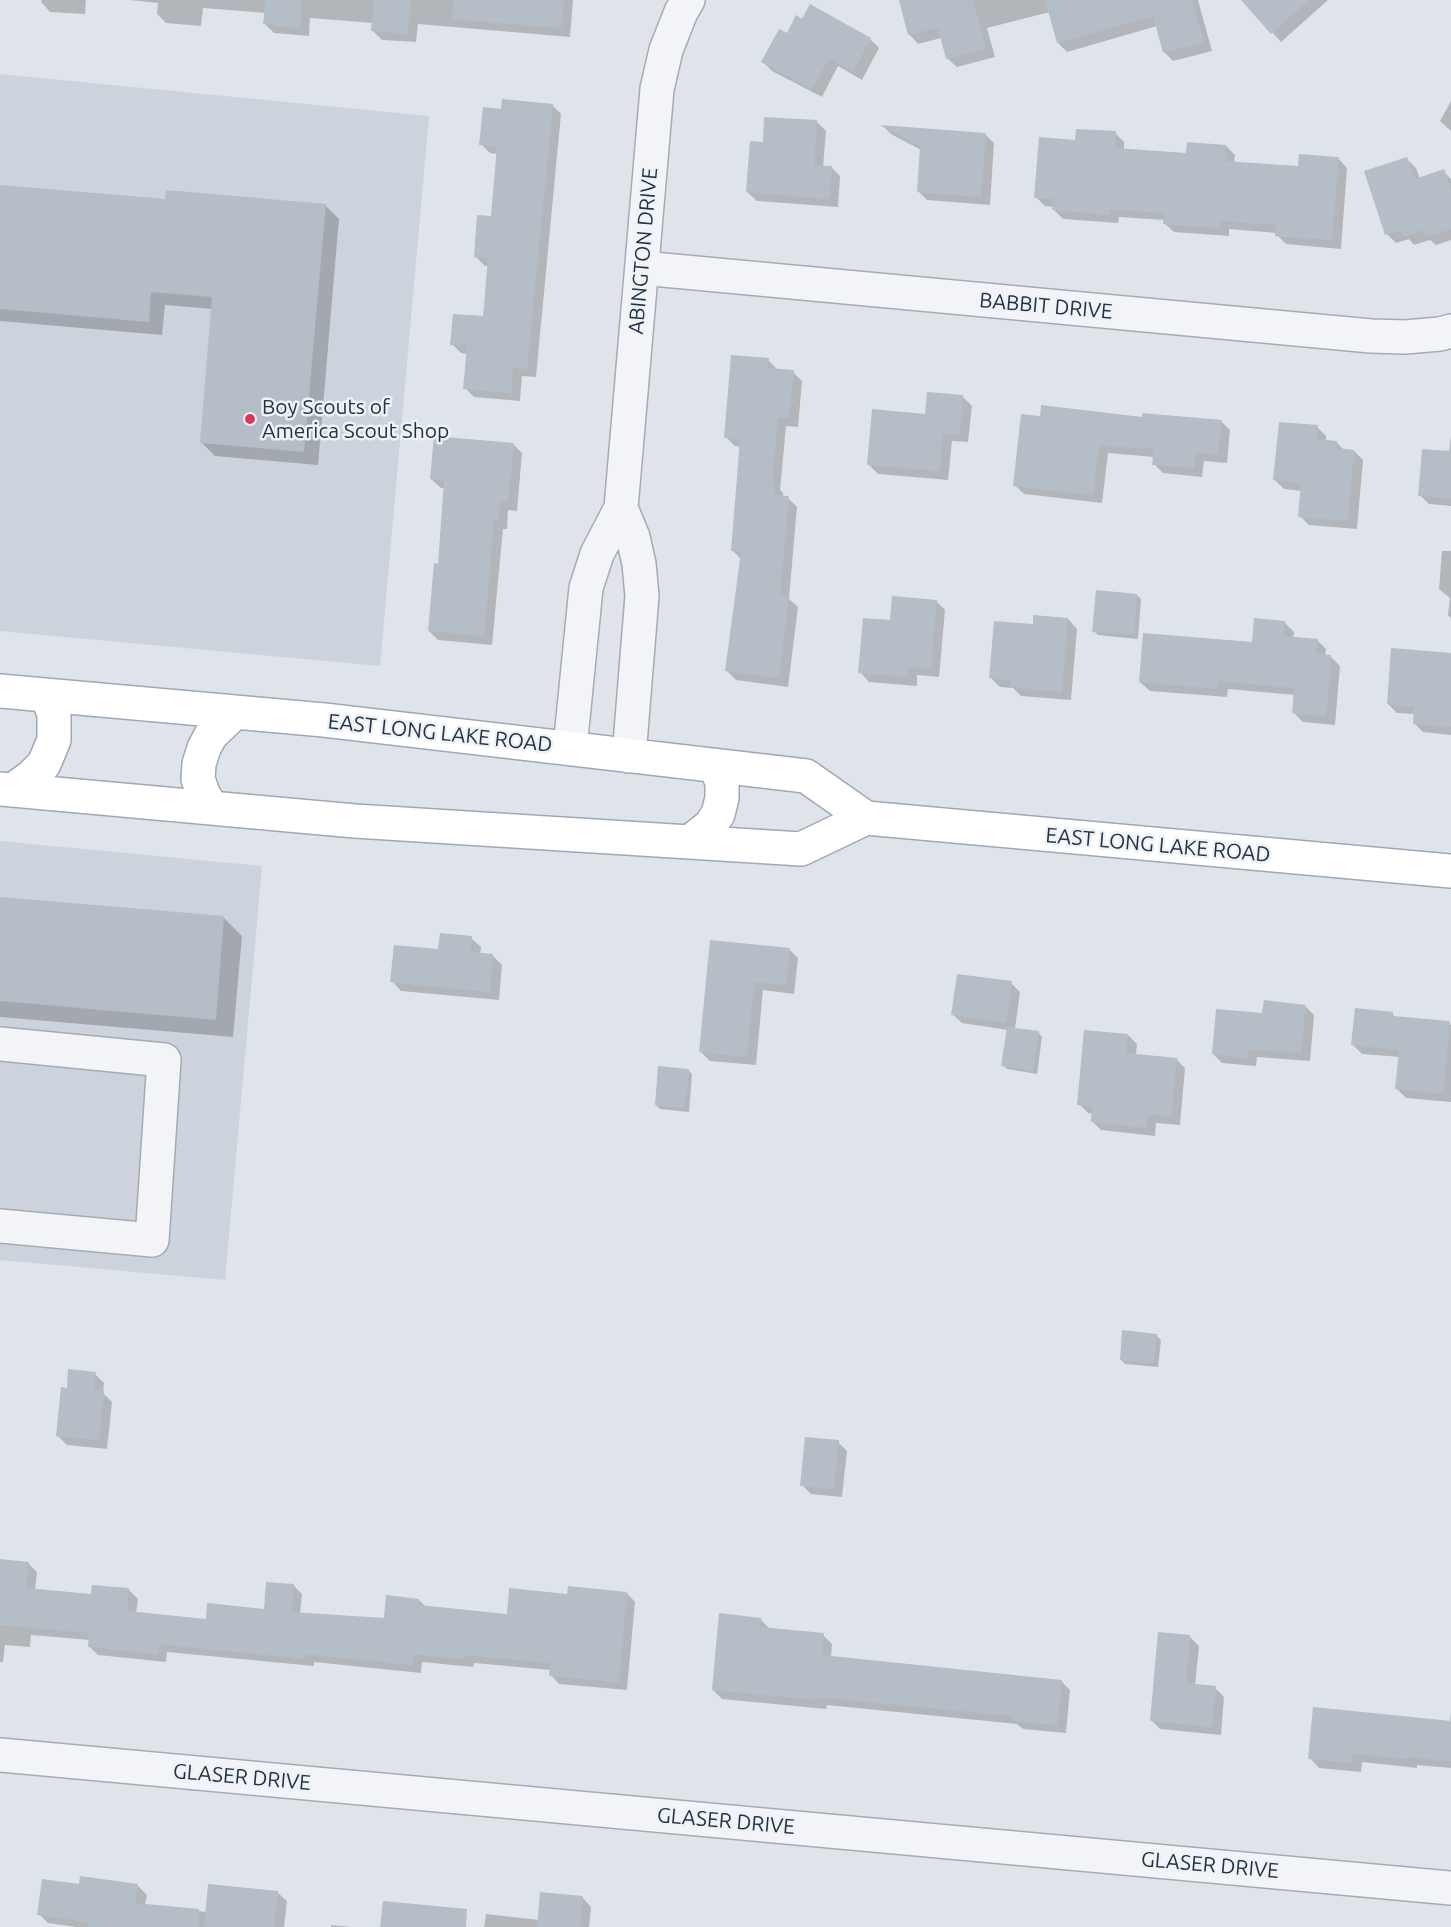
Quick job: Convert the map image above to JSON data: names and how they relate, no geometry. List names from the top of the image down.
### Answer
{
  "streets": {
    "main road": ["EAST LONG LAKE ROAD"],
    "street": ["ABINGTON DRIVE", "BABBIT DRIVE", "GLASER DRIVE"]
  },
  "crossings": [
    ["ABINGTON DRIVE", "BABBIT DRIVE"],
    ["ABINGTON DRIVE", "EAST LONG LAKE ROAD"]
  ],
  "places": ["Boy Scouts of America Scout Shop"]
}
